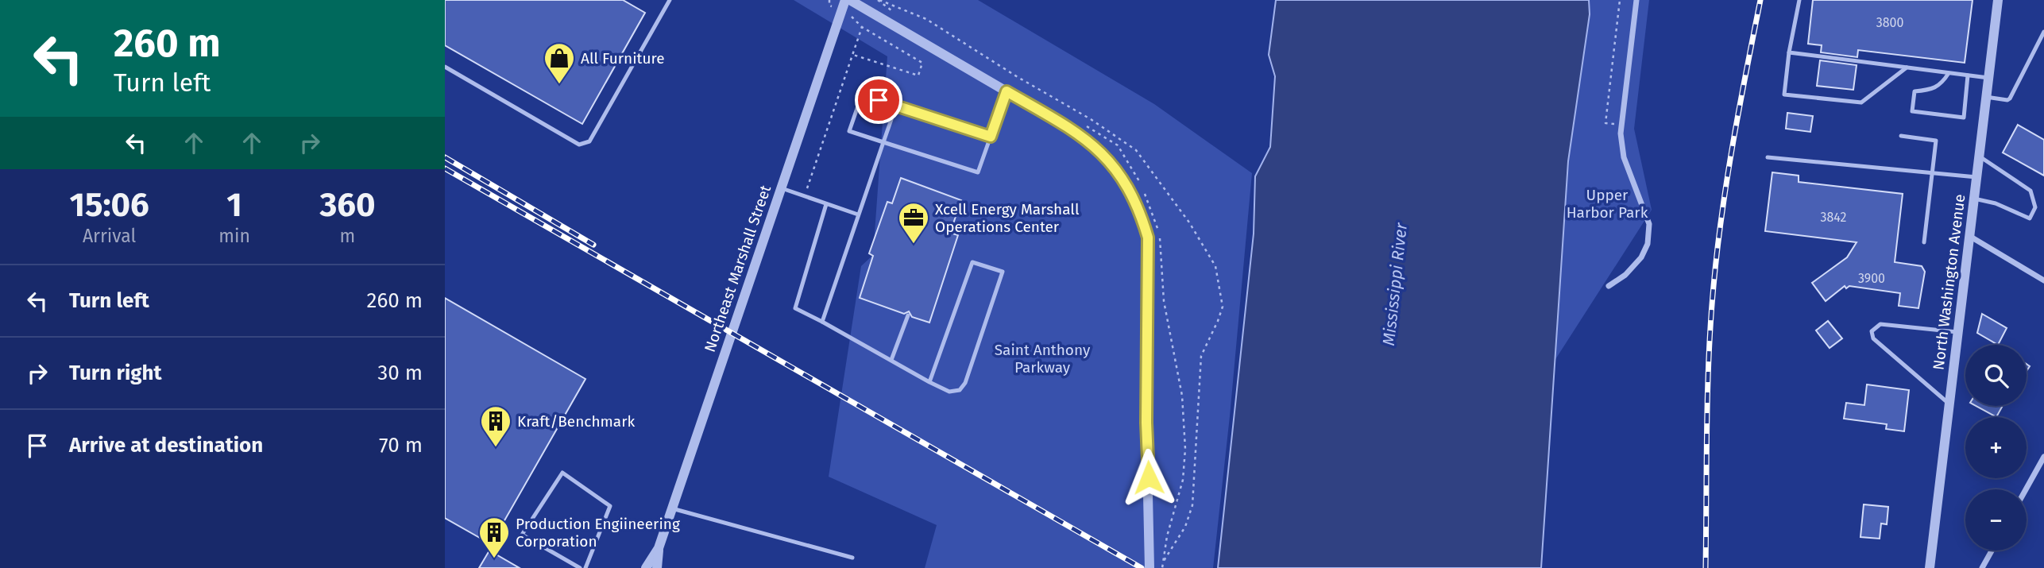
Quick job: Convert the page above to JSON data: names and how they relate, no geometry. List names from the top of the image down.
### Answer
{
  "streets": {
    "street": ["Northeast Marshall Street", "North Washington Avenue"]
  },
  "water": ["Mississippi River"],
  "parks": ["Upper Harbor Park", "Saint Anthony Parkway"],
  "places": {
    "shop": ["All Furniture"],
    "office": ["Xcell Energy Marshall Operations Center"],
    "building": ["Kraft/Benchmark", "Production Engiineering Corporation"]
  },
  "house_numbers": ["3800", "3842", "3900"],
  "page": {
    "turn": ["260 m", "Turn left"],
    "eta": [
      "15:06",
      "Arrival",
      "1",
      "min",
      "360",
      "m"
    ],
    "list": [
      {
        "name": "Turn left",
        "value": "260 m"
      },
      {
        "name": "Turn right",
        "value": "30 m"
      },
      {
        "name": "Arrive at destination",
        "value": "70 m"
      }
    ],
    "map_buttons": ["+", "−"]
  }
}
